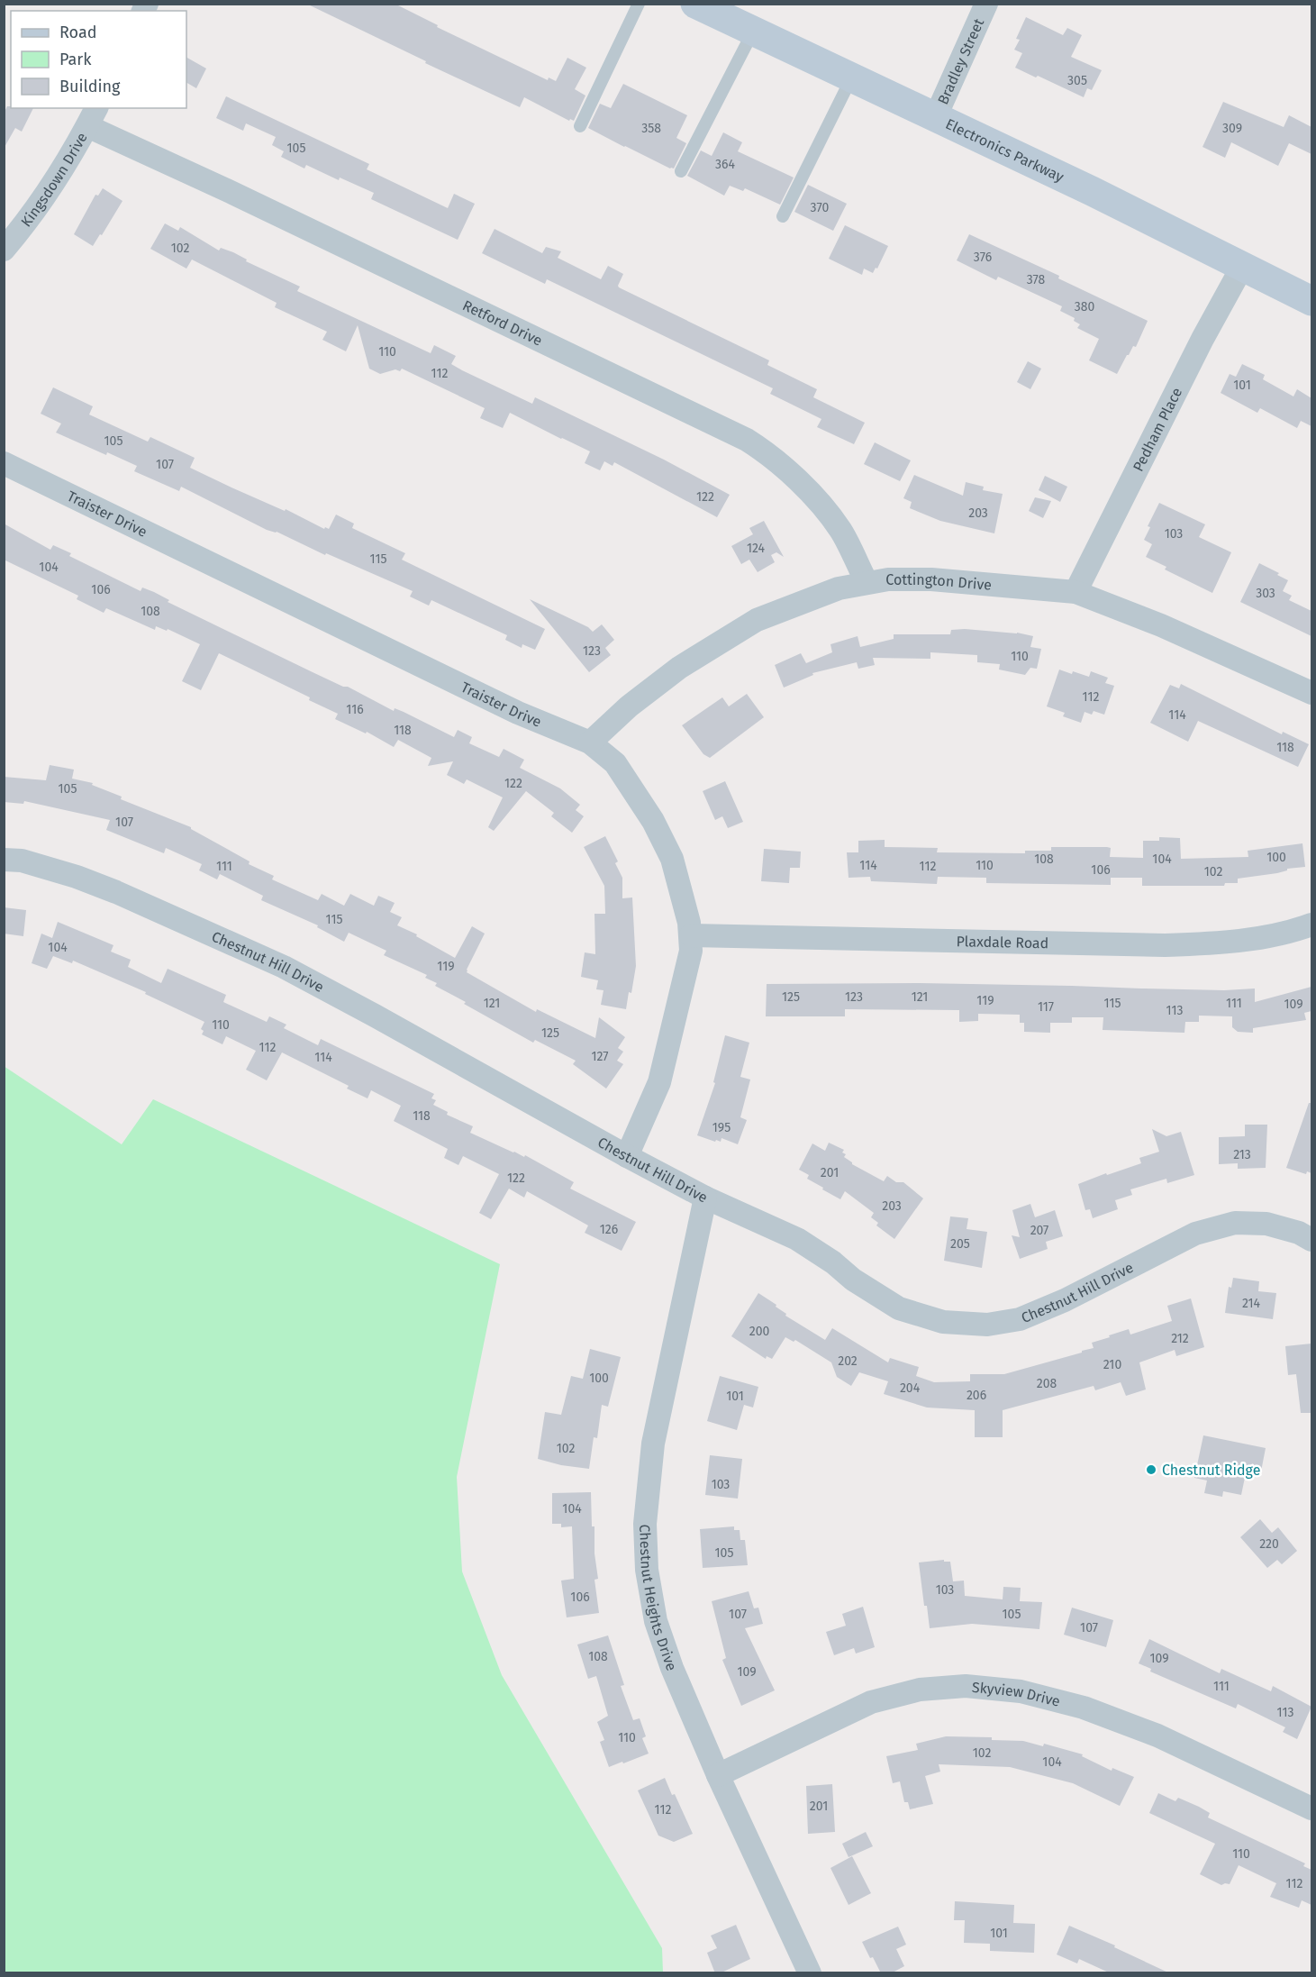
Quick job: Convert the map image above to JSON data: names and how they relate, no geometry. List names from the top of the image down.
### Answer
{
  "streets": {
    "main road": ["Electronics Parkway"],
    "street": [
      "Bradley Street",
      "Kingsdown Drive",
      "Retford Drive",
      "Pedham Place",
      "Traister Drive",
      "Cottington Drive",
      "Plaxdale Road",
      "Chestnut Hill Drive",
      "Chestnut Heights Drive",
      "Skyview Drive"
    ]
  },
  "crossings": [
    ["Bradley Street", "Electronics Parkway"],
    ["Electronics Parkway", "Pedham Place"],
    ["Kingsdown Drive", "Retford Drive"],
    ["Retford Drive", "Cottington Drive"],
    ["Pedham Place", "Cottington Drive"],
    ["Traister Drive", "Cottington Drive"],
    ["Traister Drive", "Plaxdale Road"],
    ["Traister Drive", "Chestnut Hill Drive"],
    ["Chestnut Hill Drive", "Chestnut Heights Drive"],
    ["Chestnut Heights Drive", "Skyview Drive"]
  ],
  "places": ["Chestnut Ridge"],
  "house_numbers": [
    "305",
    "358",
    "309",
    "105",
    "364",
    "370",
    "102",
    "376",
    "378",
    "380",
    "110",
    "112",
    "101",
    "105",
    "107",
    "122",
    "203",
    "103",
    "124",
    "115",
    "104",
    "106",
    "303",
    "108",
    "123",
    "110",
    "112",
    "116",
    "114",
    "118",
    "118",
    "122",
    "105",
    "107",
    "100",
    "108",
    "104",
    "114",
    "110",
    "111",
    "112",
    "106",
    "102",
    "115",
    "104",
    "119",
    "125",
    "123",
    "121",
    "119",
    "121",
    "115",
    "111",
    "109",
    "117",
    "113",
    "110",
    "125",
    "112",
    "127",
    "114",
    "118",
    "195",
    "213",
    "201",
    "122",
    "203",
    "126",
    "207",
    "205",
    "214",
    "200",
    "212",
    "202",
    "210",
    "100",
    "208",
    "204",
    "206",
    "101",
    "102",
    "103",
    "104",
    "220",
    "105",
    "103",
    "106",
    "107",
    "105",
    "107",
    "108",
    "109",
    "109",
    "111",
    "113",
    "110",
    "102",
    "104",
    "201",
    "112",
    "110",
    "112",
    "101"
  ],
  "legend": ["Road", "Park", "Building"]
}
